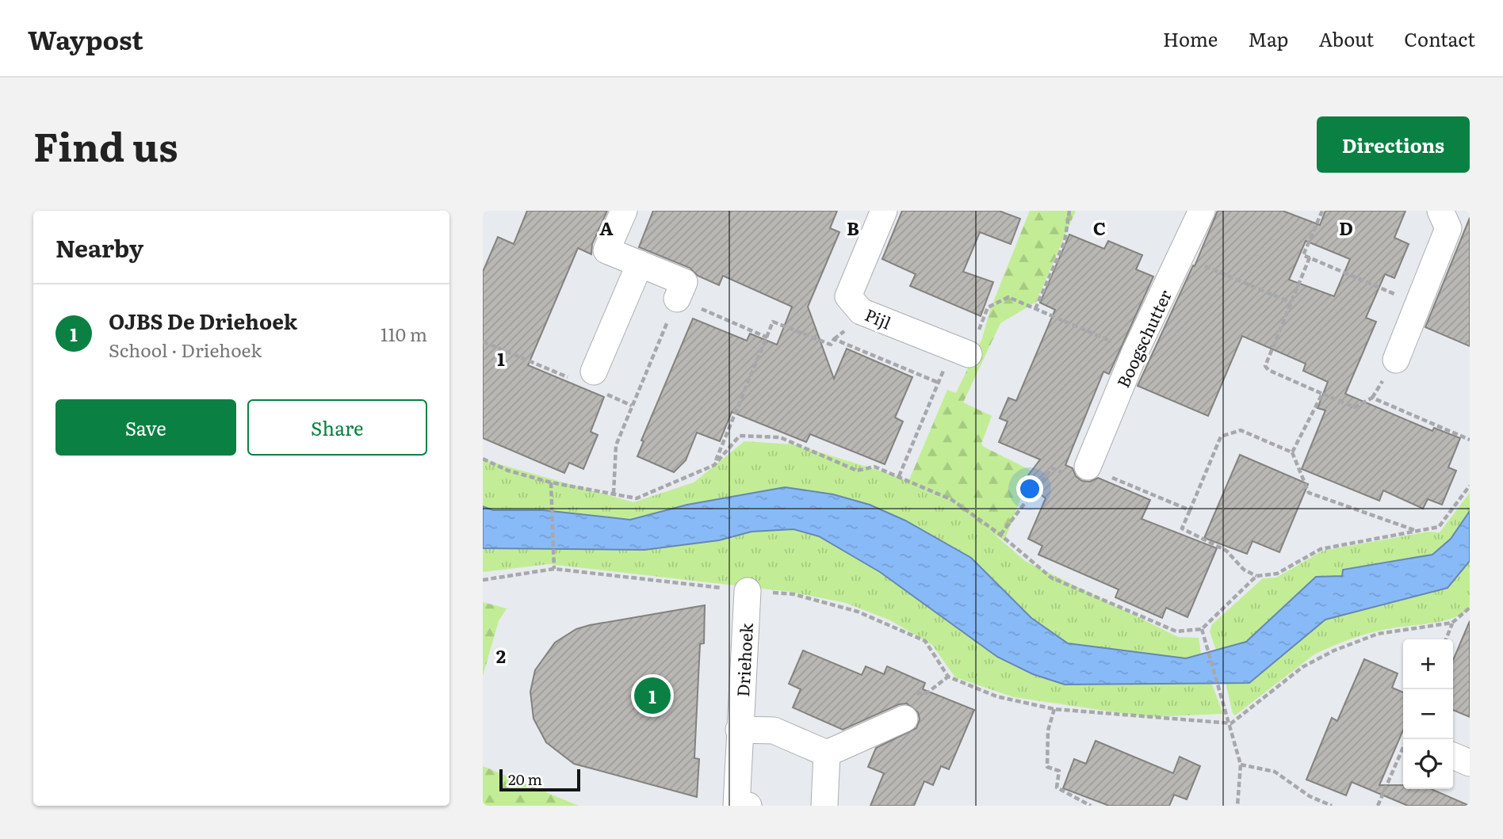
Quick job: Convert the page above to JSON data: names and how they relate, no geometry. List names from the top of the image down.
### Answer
{
  "streets": {
    "street": ["Pijl", "Boogschutter", "Driehoek"]
  },
  "scale_bar": "20 m",
  "page": {
    "header": "Waypost",
    "nav": [
      "Home",
      "Map",
      "About",
      "Contact"
    ],
    "title": "Find us",
    "buttons": [
      "Directions",
      ["Save", "Share"]
    ],
    "heading": "Nearby",
    "list": [
      {
        "mark": "1",
        "name": "OJBS De Driehoek",
        "note": "School · Driehoek",
        "value": "110 m"
      }
    ],
    "map_buttons": ["+", "−"],
    "pins": "1",
    "scale": "20 m"
  },
  "grid": {
    "columns": [
      "A",
      "B",
      "C",
      "D"
    ],
    "rows": ["1", "2"]
  }
}
